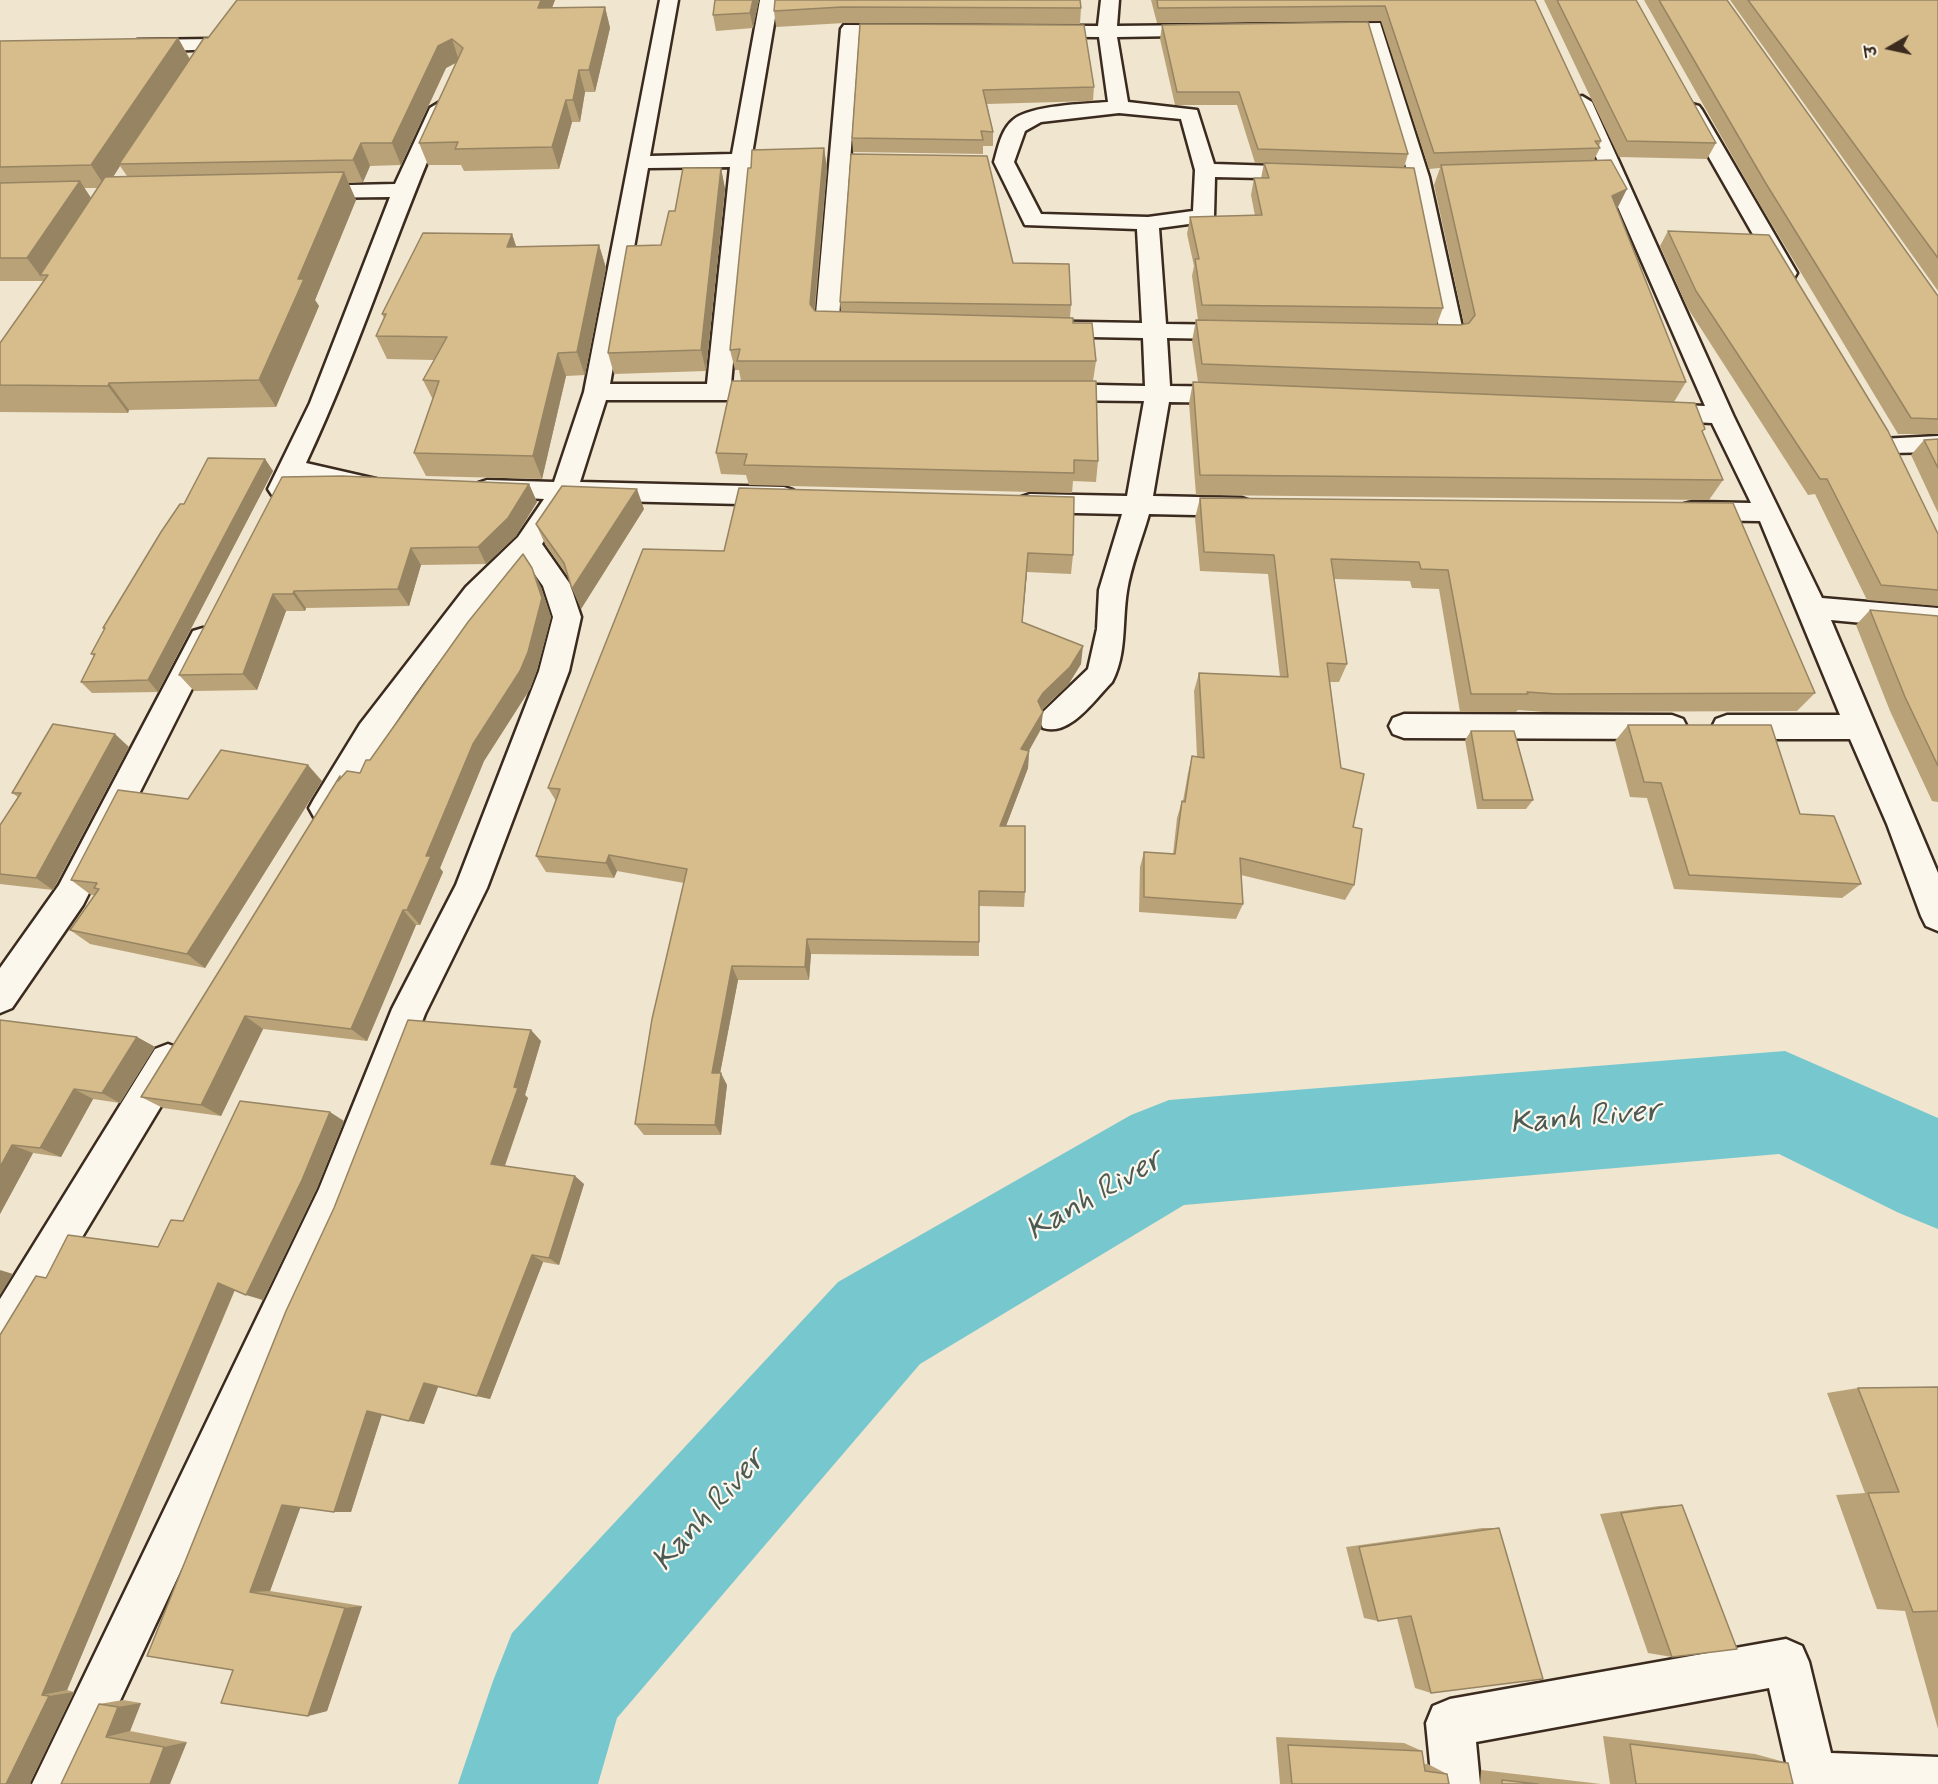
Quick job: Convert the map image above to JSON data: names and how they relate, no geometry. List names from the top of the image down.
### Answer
{
  "water": ["Kanh River"],
  "north": "left"
}
